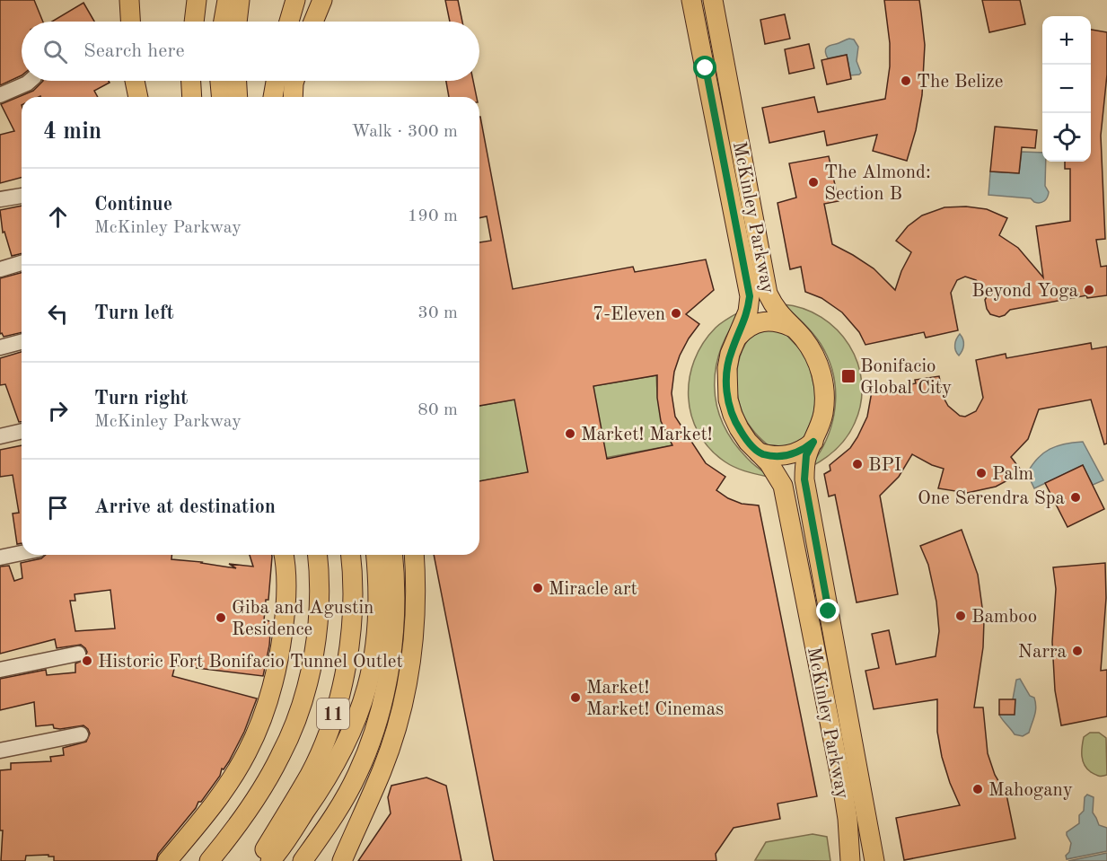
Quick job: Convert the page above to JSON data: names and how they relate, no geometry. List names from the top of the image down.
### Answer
{
  "streets": {
    "main road": ["McKinley Parkway", "11"]
  },
  "places": {
    "other": [
      "The Belize",
      "The Almond: Section B",
      "Beyond Yoga",
      "7-Eleven",
      "Market! Market!",
      "BPI",
      "Palm",
      "One Serendra Spa",
      "Miracle art",
      "Bamboo",
      "Giba and Agustin Residence",
      "Narra",
      "Historic Fort Bonifacio Tunnel Outlet",
      "Market! Market! Cinemas",
      "Mahogany"
    ],
    "transit": ["Bonifacio Global City"]
  },
  "page": {
    "map_buttons": ["+", "−"],
    "search": "Search here",
    "heading": ["4 min", "Walk · 300 m"],
    "list": [
      ["Continue", "McKinley Parkway", "190 m"],
      ["Turn left", "30 m"],
      ["Turn right", "McKinley Parkway", "80 m"],
      "Arrive at destination"
    ]
  }
}
